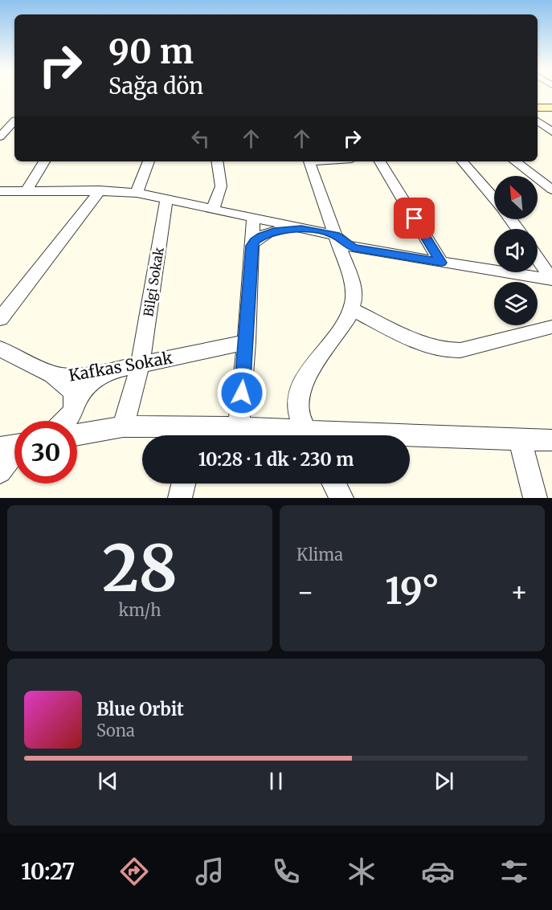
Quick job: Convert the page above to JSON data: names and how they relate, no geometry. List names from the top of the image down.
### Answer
{
  "streets": {
    "street": ["Bilgi Sokak", "Kafkas Sokak"]
  },
  "crossings": [
    ["Bilgi Sokak", "Kafkas Sokak"]
  ],
  "north": "top left",
  "page": {
    "turn": ["90 m", "Sağa dön"],
    "limit": "30",
    "trip": "10:28 · 1 dk · 230 m",
    "tile": [
      ["28", "km/h"],
      "Klima"
    ],
    "heat": ["−", "19°", "+"],
    "song": ["Blue Orbit", "Sona"],
    "tabs": "10:27"
  }
}
